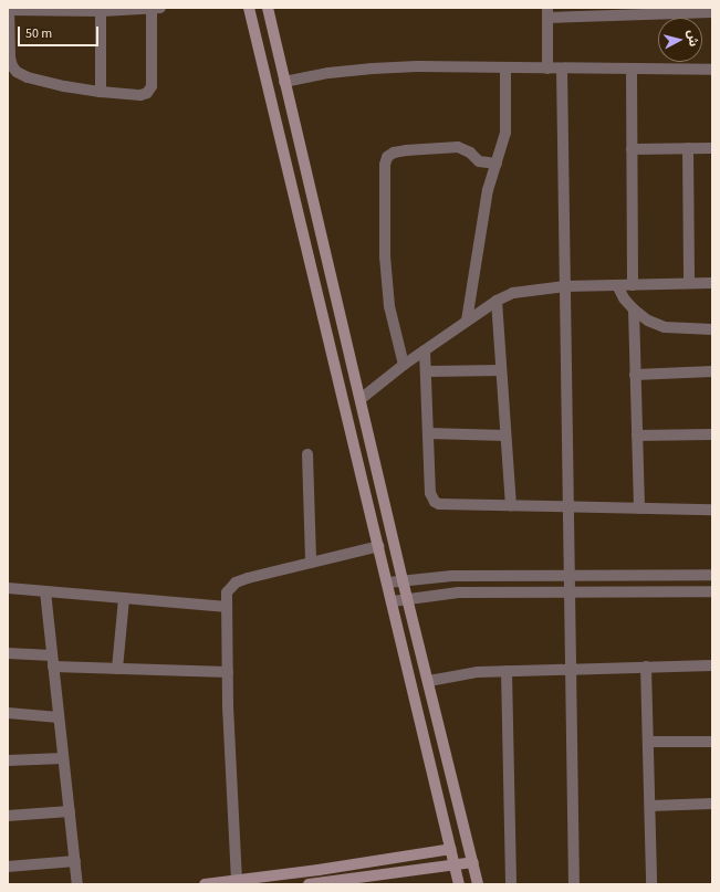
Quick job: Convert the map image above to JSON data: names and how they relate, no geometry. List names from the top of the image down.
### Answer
{
  "scale_bar": "50 m",
  "north": "right"
}
